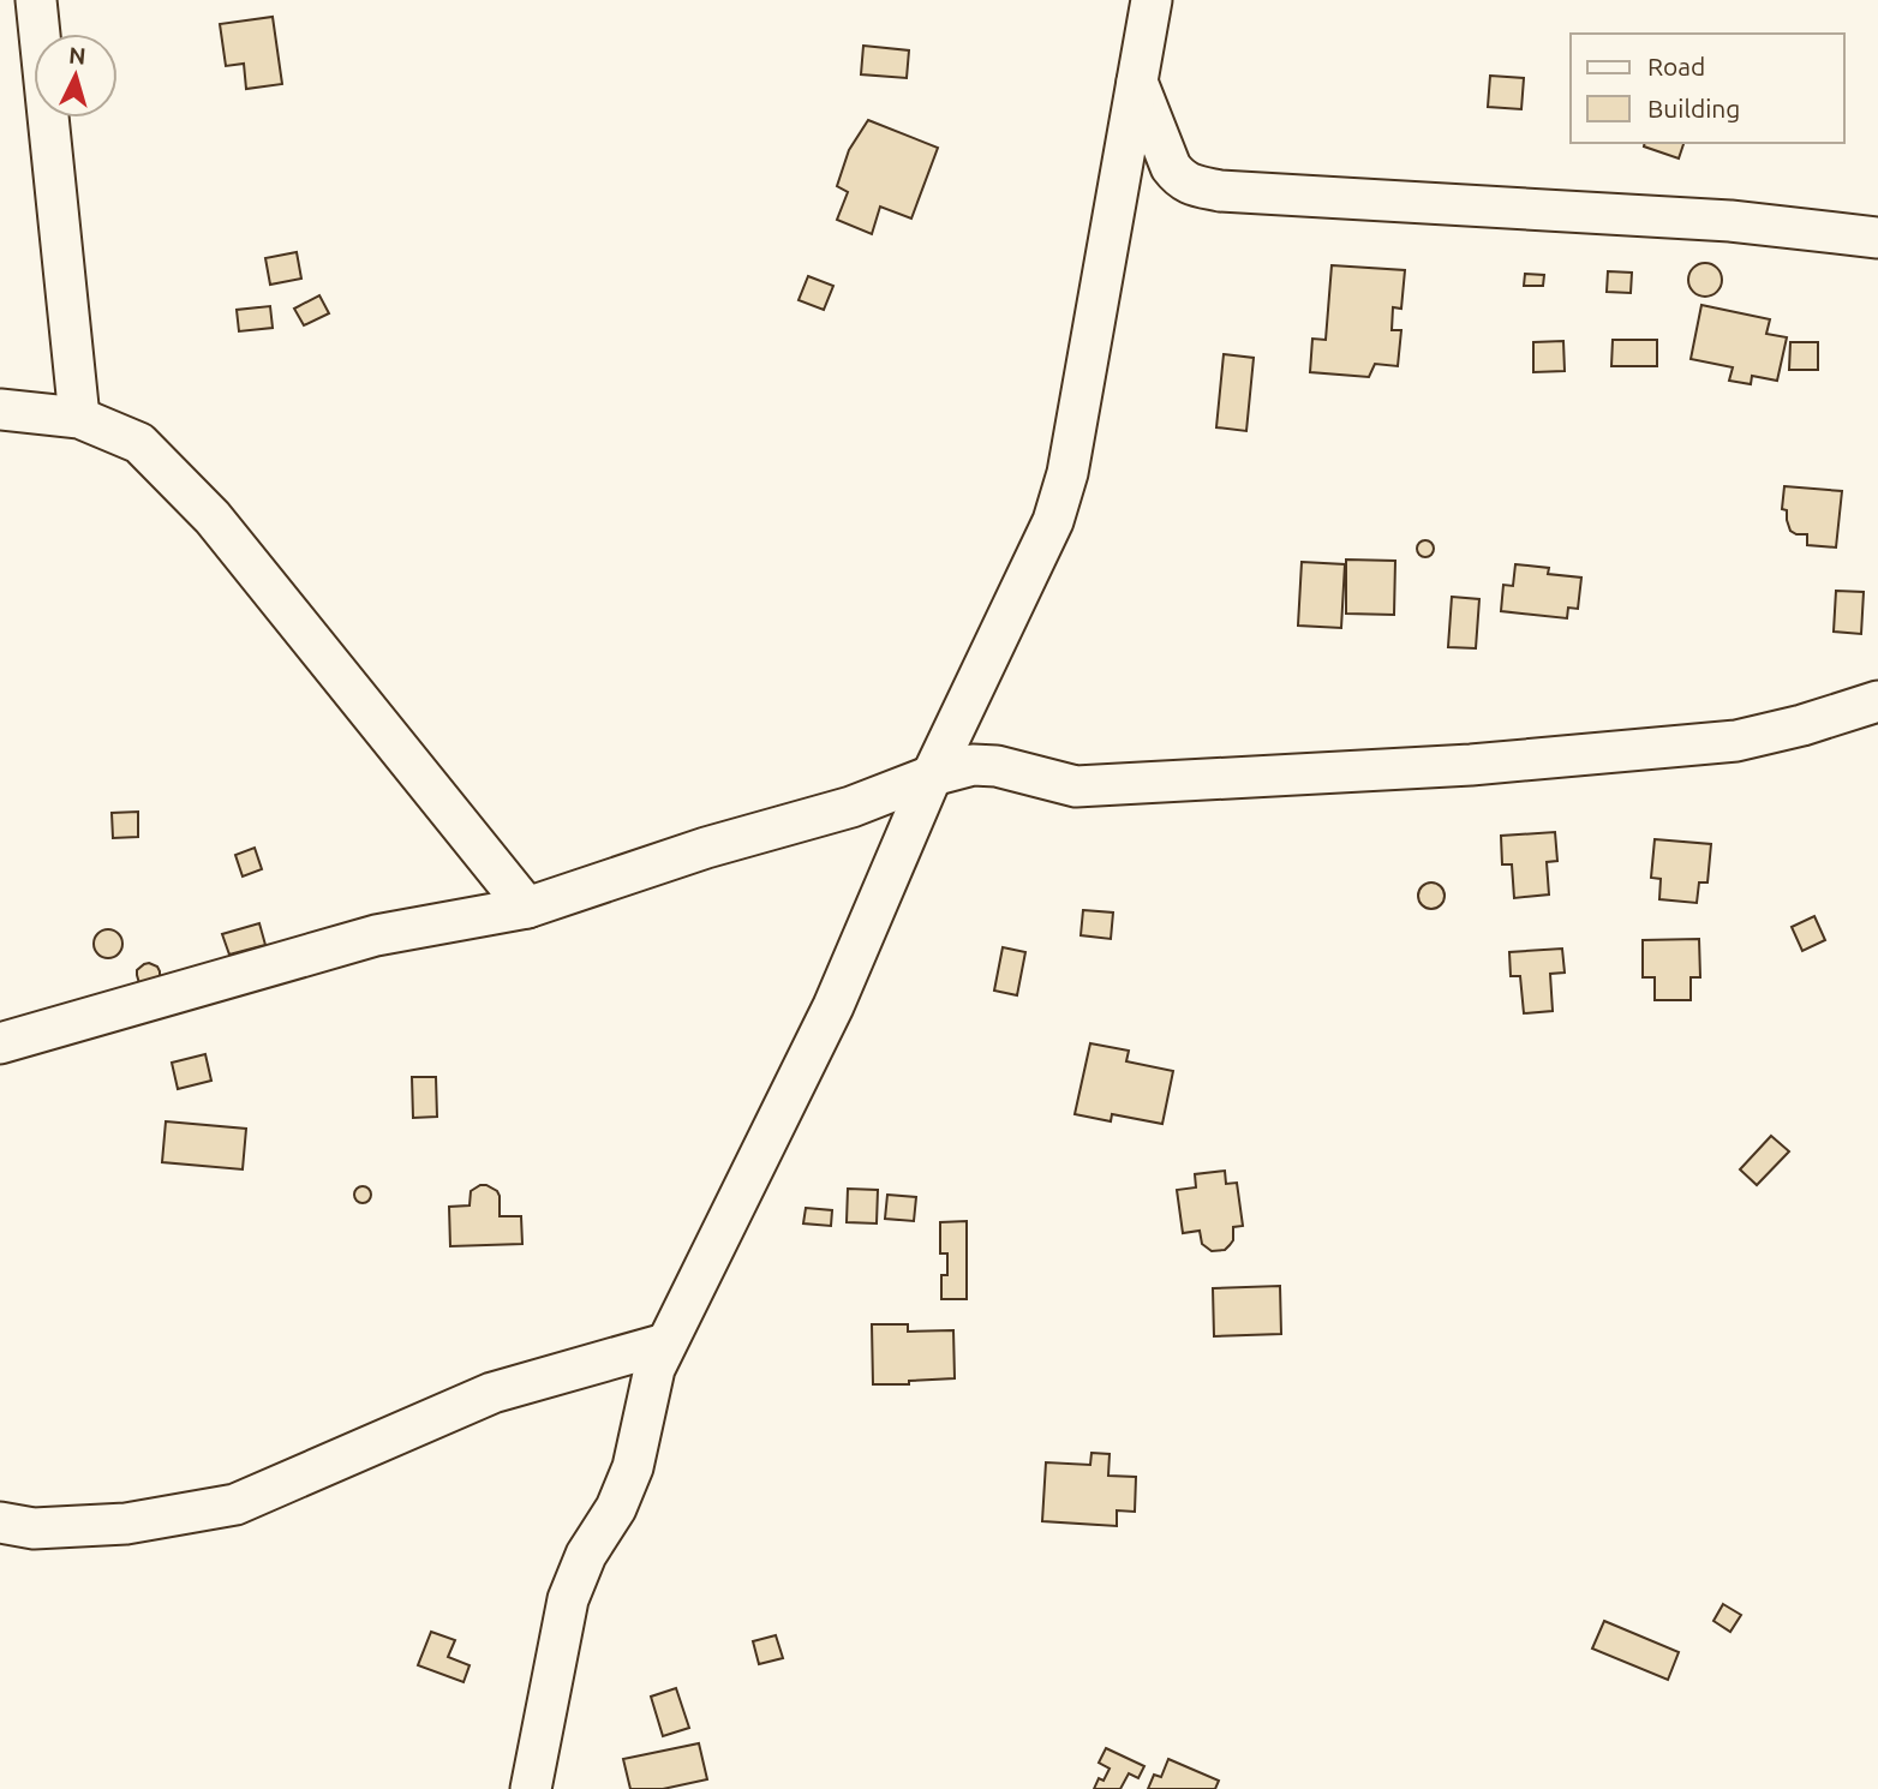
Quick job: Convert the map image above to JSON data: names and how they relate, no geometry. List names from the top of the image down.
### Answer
{
  "legend": ["Road", "Building"],
  "north": "top"
}
